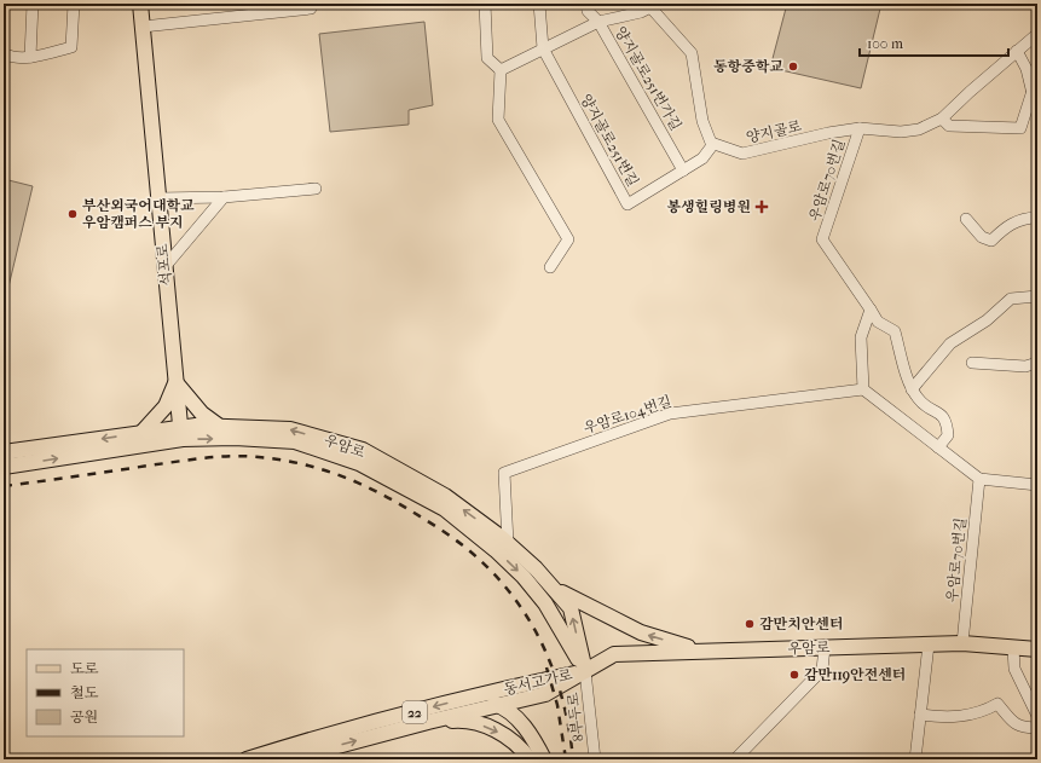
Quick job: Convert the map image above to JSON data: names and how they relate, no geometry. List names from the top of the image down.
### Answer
{
  "streets": {
    "main road": [
      "석포로",
      "우암로",
      "동서고가로",
      "22"
    ],
    "street": [
      "양지골로251번가길",
      "양지골로",
      "양지골로251번길",
      "우암로70번길",
      "우암로104번길",
      "8부두로"
    ]
  },
  "crossings": [
    ["양지골로251번가길", "양지골로251번길"],
    ["양지골로", "양지골로251번길"],
    ["양지골로", "우암로70번길"],
    ["우암로70번길", "우암로"],
    ["석포로", "우암로"],
    ["우암로104번길", "우암로"],
    ["우암로", "동서고가로"],
    ["우암로", "8부두로"],
    ["동서고가로", "8부두로"]
  ],
  "places": {
    "other": [
      "동항중학교",
      "부산외국어대학교 우암캠퍼스 부지",
      "감만치안센터",
      "감만119안전센터"
    ],
    "health": ["봉생힐링병원"]
  },
  "legend": ["도로", "철도", "공원"],
  "scale_bar": "100 m"
}
